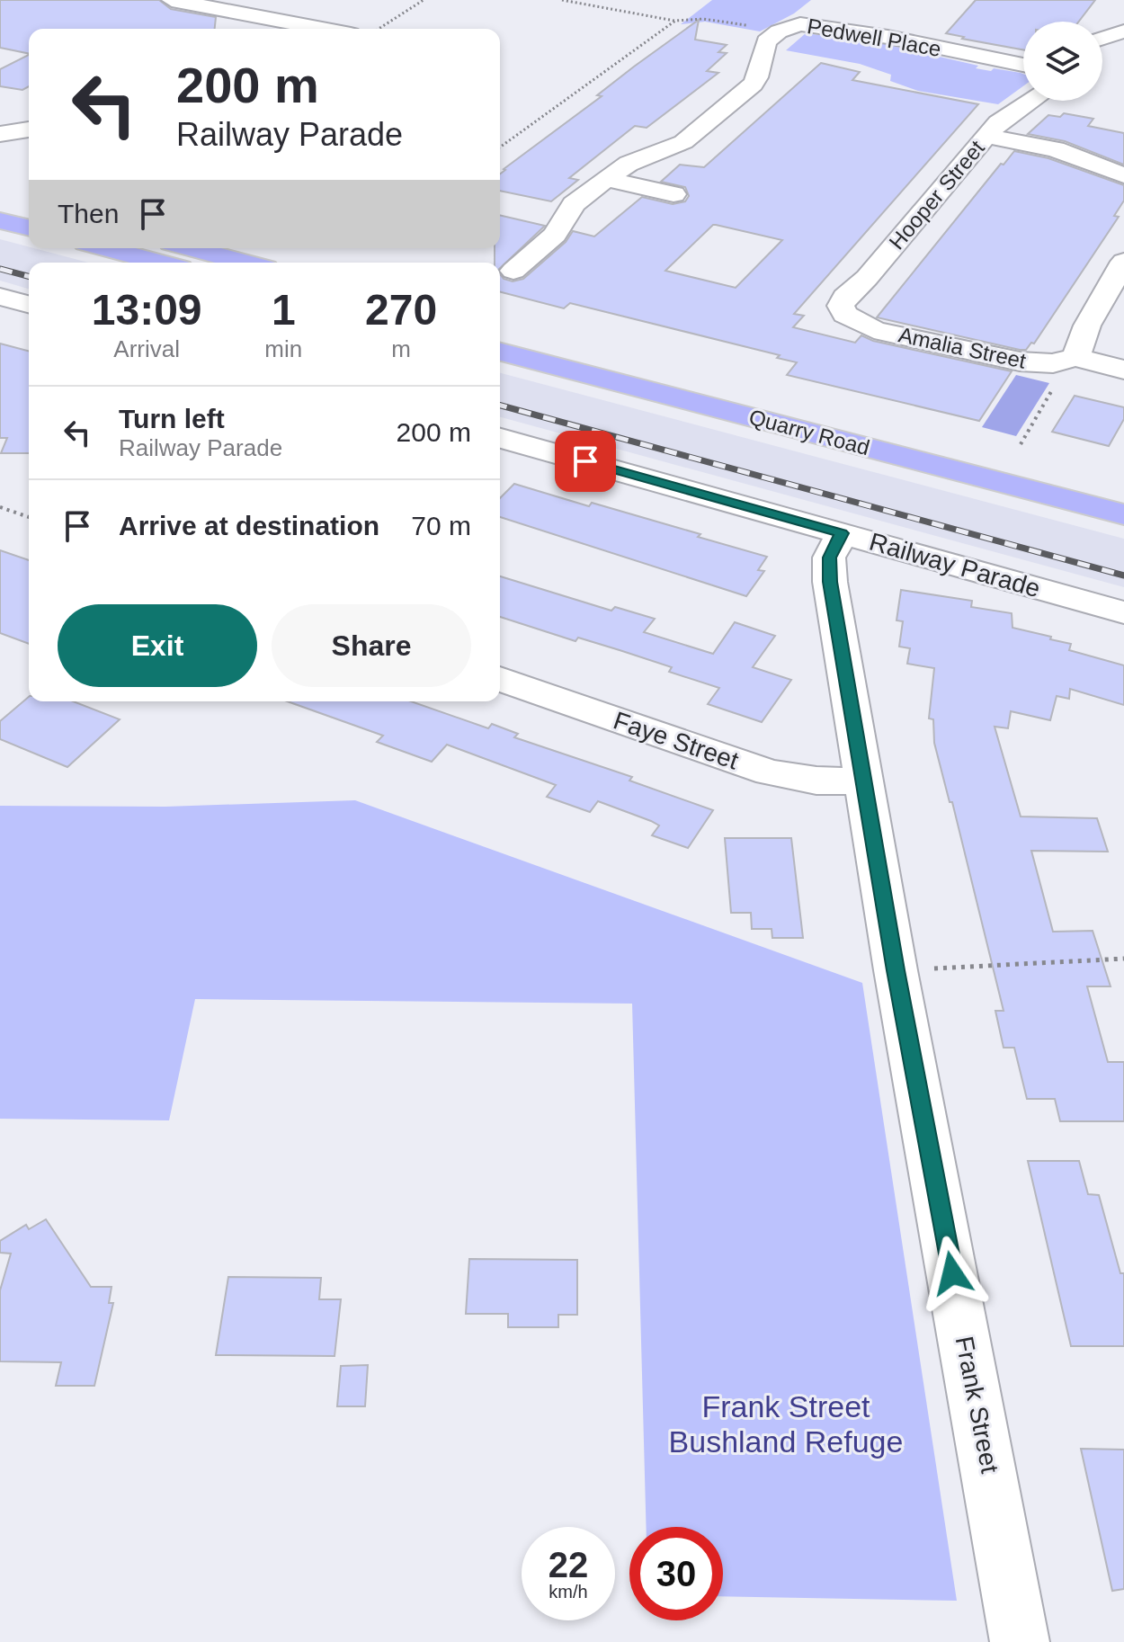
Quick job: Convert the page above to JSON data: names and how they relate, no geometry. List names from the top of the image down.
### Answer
{
  "streets": {
    "main road": ["Quarry Road"],
    "street": [
      "Pedwell Place",
      "Hooper Street",
      "Amalia Street",
      "Railway Parade",
      "Faye Street",
      "Frank Street"
    ]
  },
  "crossings": [
    ["Hooper Street", "Amalia Street"],
    ["Railway Parade", "Frank Street"],
    ["Faye Street", "Frank Street"]
  ],
  "parks": ["Frank Street Bushland Refuge"],
  "page": {
    "turn": ["200 m", "Railway Parade"],
    "then": "Then",
    "eta": [
      "13:09",
      "Arrival",
      "1",
      "min",
      "270",
      "m"
    ],
    "list": [
      {
        "name": "Turn left",
        "note": "Railway Parade",
        "value": "200 m"
      },
      {
        "name": "Arrive at destination",
        "value": "70 m"
      }
    ],
    "buttons": ["Exit", "Share"],
    "speed": "22 km/h",
    "limit": "30"
  }
}
